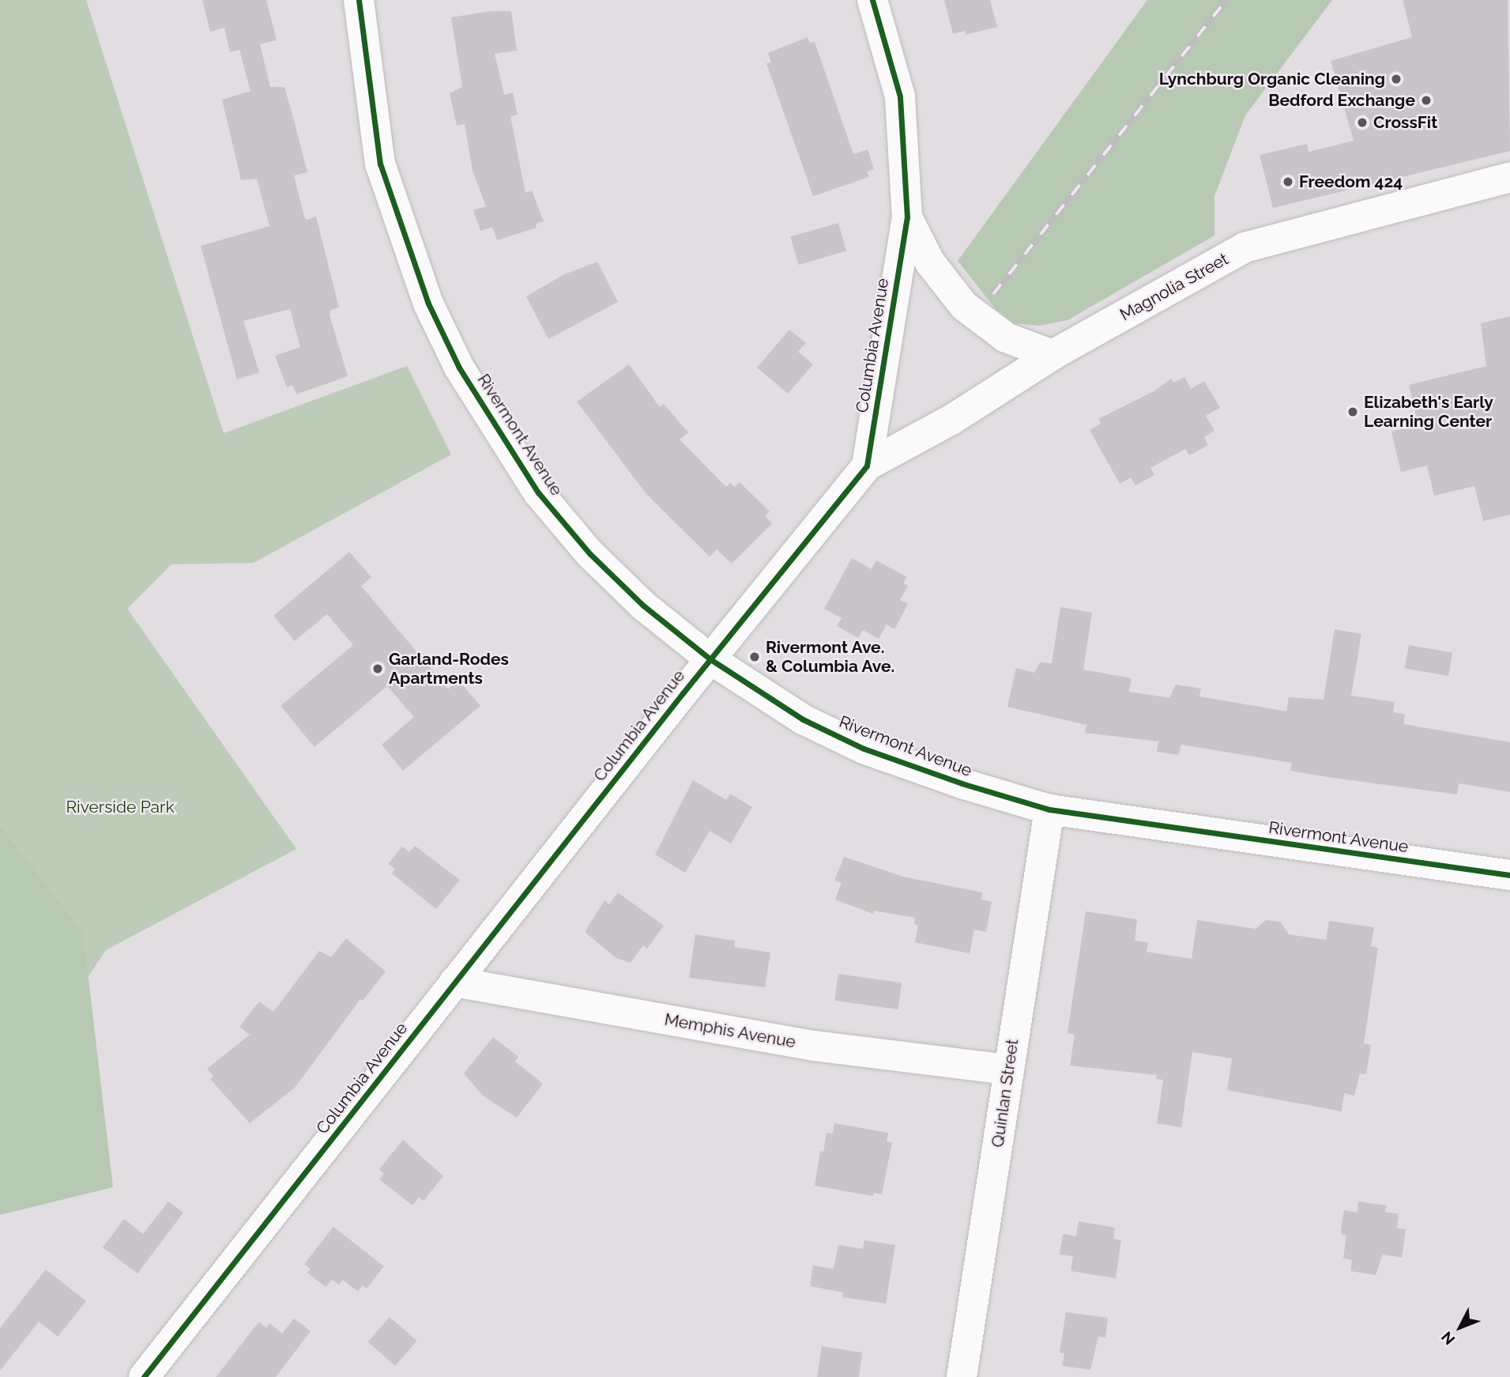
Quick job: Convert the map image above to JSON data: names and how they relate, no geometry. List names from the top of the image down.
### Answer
{
  "streets": {
    "street": [
      "Magnolia Street",
      "Columbia Avenue",
      "Rivermont Avenue",
      "Memphis Avenue",
      "Quinlan Street"
    ]
  },
  "crossings": [
    ["Magnolia Street", "Columbia Avenue"],
    ["Columbia Avenue", "Rivermont Avenue"],
    ["Columbia Avenue", "Memphis Avenue"],
    ["Rivermont Avenue", "Quinlan Street"],
    ["Memphis Avenue", "Quinlan Street"]
  ],
  "parks": ["Riverside Park"],
  "places": [
    "Lynchburg Organic Cleaning",
    "Bedford Exchange",
    "CrossFit",
    "Freedom 424",
    "Elizabeth's Early Learning Center",
    "Rivermont Ave. & Columbia Ave.",
    "Garland-Rodes Apartments"
  ],
  "north": "bottom left"
}
